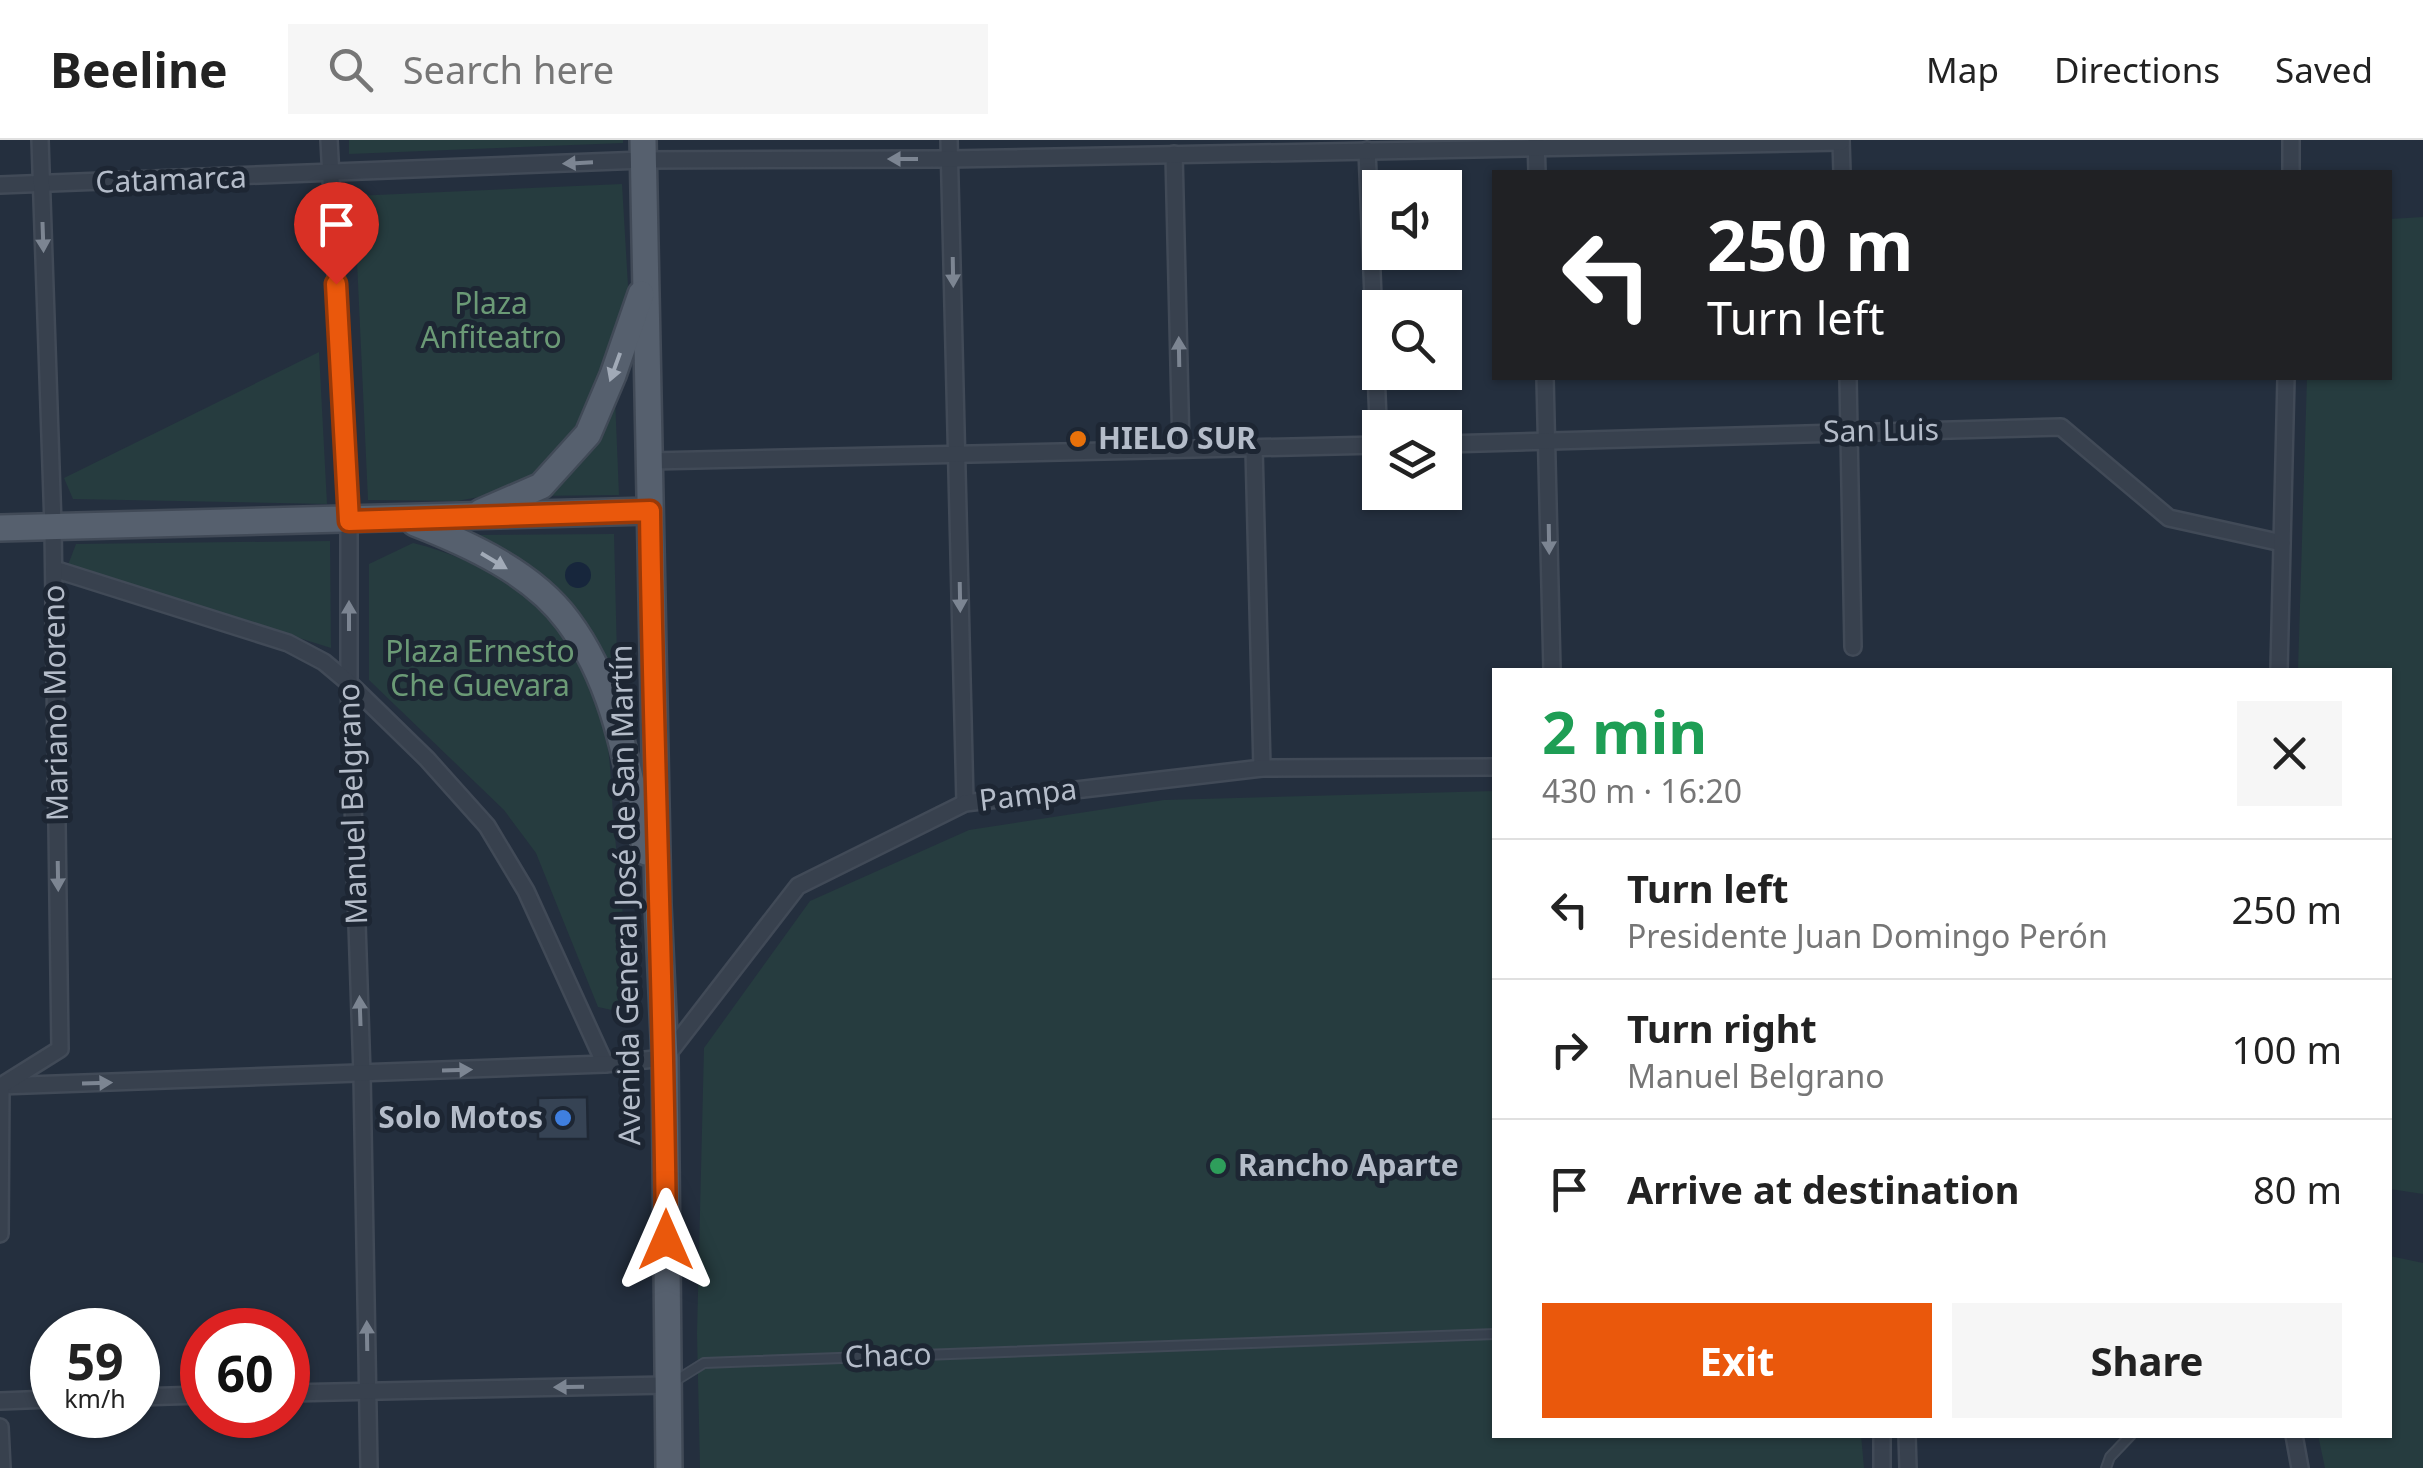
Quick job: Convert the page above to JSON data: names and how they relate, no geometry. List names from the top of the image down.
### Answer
{
  "streets": {
    "main road": ["Avenida General José de San Martín"],
    "street": [
      "Catamarca",
      "San Luis",
      "Mariano Moreno",
      "Pampa",
      "Manuel Belgrano",
      "Chaco"
    ]
  },
  "crossings": [
    ["Catamarca", "Mariano Moreno"],
    ["Catamarca", "Manuel Belgrano"],
    ["Catamarca", "Avenida General José de San Martín"],
    ["Pampa", "Avenida General José de San Martín"],
    ["Manuel Belgrano", "Chaco"],
    ["Avenida General José de San Martín", "Chaco"]
  ],
  "one_way": ["Mariano Moreno", "Manuel Belgrano"],
  "parks": ["Plaza Anfiteatro", "Plaza Ernesto Che Guevara"],
  "places": ["HIELO SUR", "Solo Motos", "Rancho Aparte"],
  "page": {
    "header": "Beeline",
    "search": "Search here",
    "nav": ["Map", "Directions", "Saved"],
    "turn": ["250 m", "Turn left"],
    "heading": ["2 min", "430 m · 16:20"],
    "list": [
      {
        "name": "Turn left",
        "note": "Presidente Juan Domingo Perón",
        "value": "250 m"
      },
      {
        "name": "Turn right",
        "note": "Manuel Belgrano",
        "value": "100 m"
      },
      {
        "name": "Arrive at destination",
        "value": "80 m"
      }
    ],
    "buttons": ["Exit", "Share"],
    "speed": "59 km/h",
    "limit": "60"
  }
}
